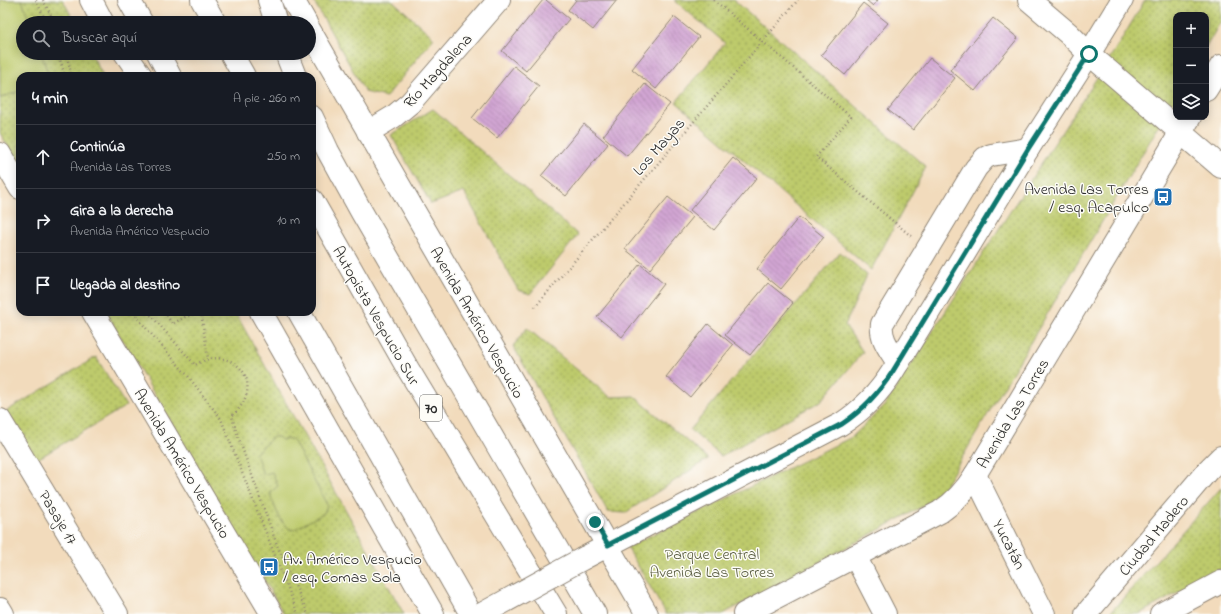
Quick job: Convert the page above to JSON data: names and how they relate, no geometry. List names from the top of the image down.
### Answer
{
  "streets": {
    "main road": [
      "Río Magdalena",
      "Autopista Vespucio Sur",
      "Avenida Américo Vespucio",
      "70",
      "Avenida Las Torres",
      "Pasaje 17",
      "Ciudad Madero",
      "Yucatán"
    ],
    "path": ["Los Mayas"]
  },
  "crossings": [
    ["Río Magdalena", "Avenida Américo Vespucio"],
    ["Avenida Las Torres", "Yucatán"]
  ],
  "parks": ["Parque Central Avenida Las Torres"],
  "places": {
    "bus stop": ["Avenida Las Torres / esq. Acapulco", "Av. Américo Vespucio / esq. Comas Sola"]
  },
  "page": {
    "map_buttons": ["+", "−"],
    "search": "Buscar aquí",
    "heading": ["4 min", "A pie · 260 m"],
    "list": [
      ["Continúa", "Avenida Las Torres", "250 m"],
      ["Gira a la derecha", "Avenida Américo Vespucio", "10 m"],
      "Llegada al destino"
    ]
  }
}
